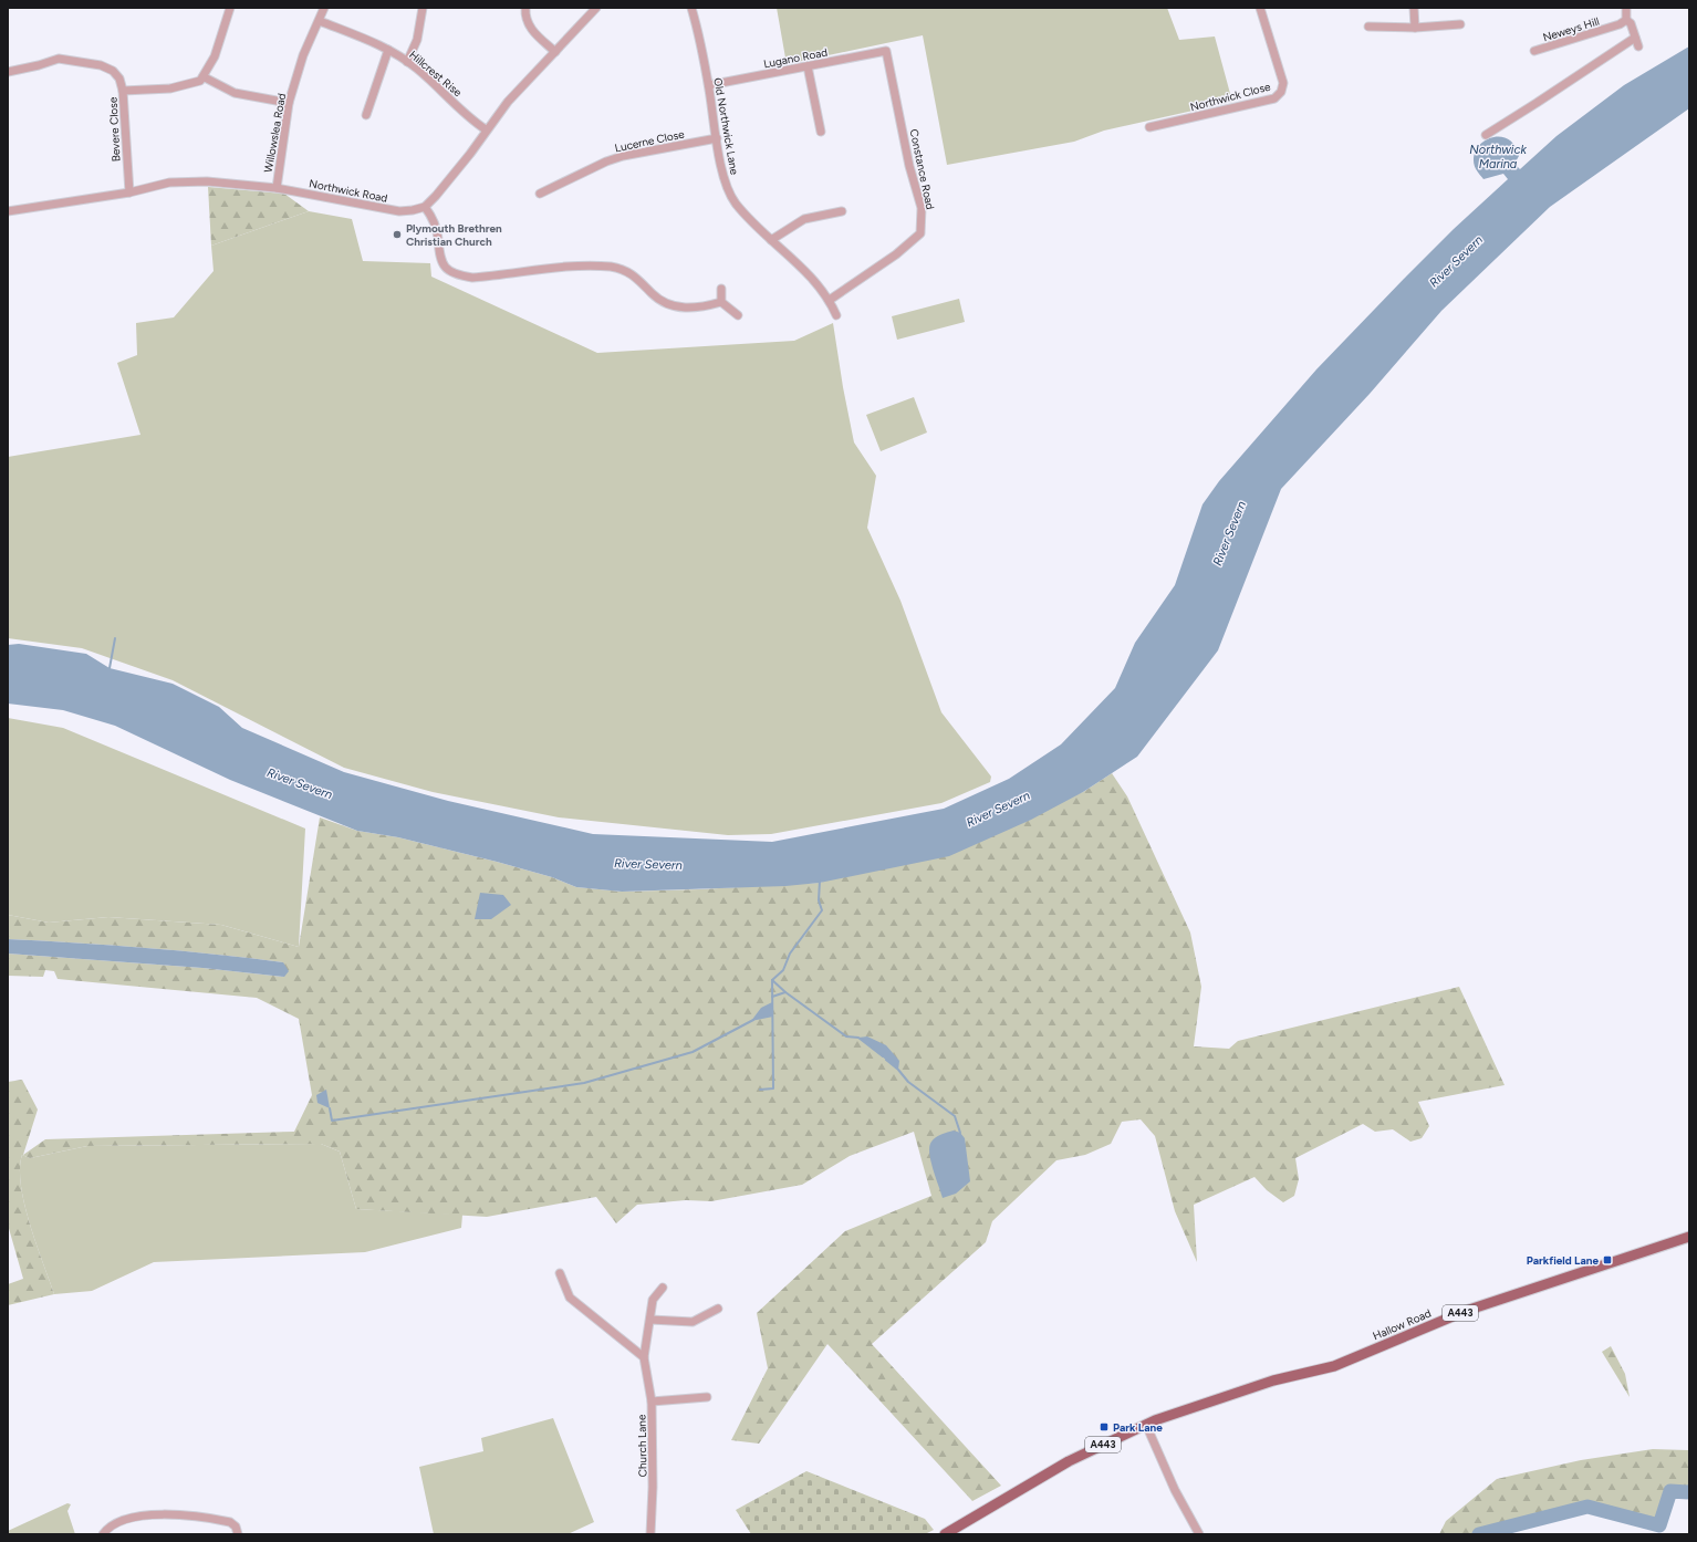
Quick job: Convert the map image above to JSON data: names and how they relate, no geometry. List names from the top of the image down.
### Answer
{
  "streets": {
    "main road": ["A443", "Hallow Road"],
    "street": [
      "Neweys Hill",
      "Lugano Road",
      "Hillcrest Rise",
      "Northwick Close",
      "Old Northwick Lane",
      "Bevere Close",
      "Willowslea Road",
      "Lucerne Close",
      "Constance Road",
      "Northwick Road",
      "Church Lane"
    ]
  },
  "crossings": [
    ["Lugano Road", "Old Northwick Lane"],
    ["Lugano Road", "Constance Road"],
    ["Hillcrest Rise", "Willowslea Road"],
    ["Old Northwick Lane", "Lucerne Close"],
    ["Old Northwick Lane", "Constance Road"],
    ["Bevere Close", "Northwick Road"],
    ["Willowslea Road", "Northwick Road"],
    ["A443", "Hallow Road"]
  ],
  "water": ["Northwick Marina", "River Severn"],
  "places": {
    "other": ["Plymouth Brethren Christian Church"],
    "transit": ["Parkfield Lane", "Park Lane"]
  }
}
